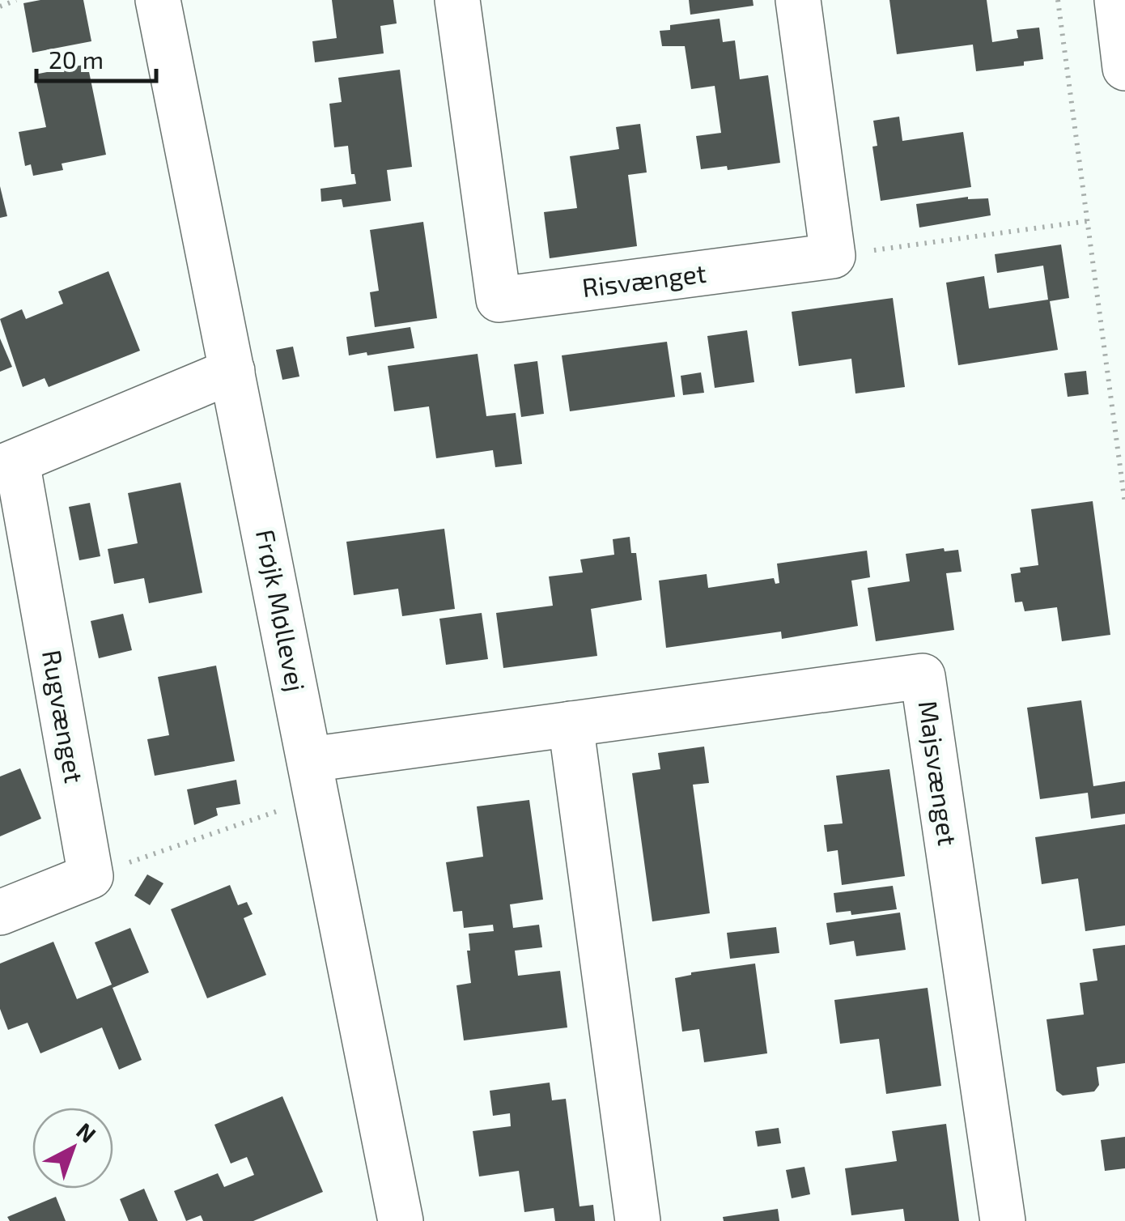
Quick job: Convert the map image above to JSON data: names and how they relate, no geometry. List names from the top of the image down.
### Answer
{
  "streets": {
    "street": [
      "Risvænget",
      "Frøjk Møllevej",
      "Rugvænget",
      "Majsvænget"
    ]
  },
  "crossings": [
    ["Frøjk Møllevej", "Rugvænget"],
    ["Frøjk Møllevej", "Majsvænget"]
  ],
  "scale_bar": "20 m",
  "north": "top right"
}
